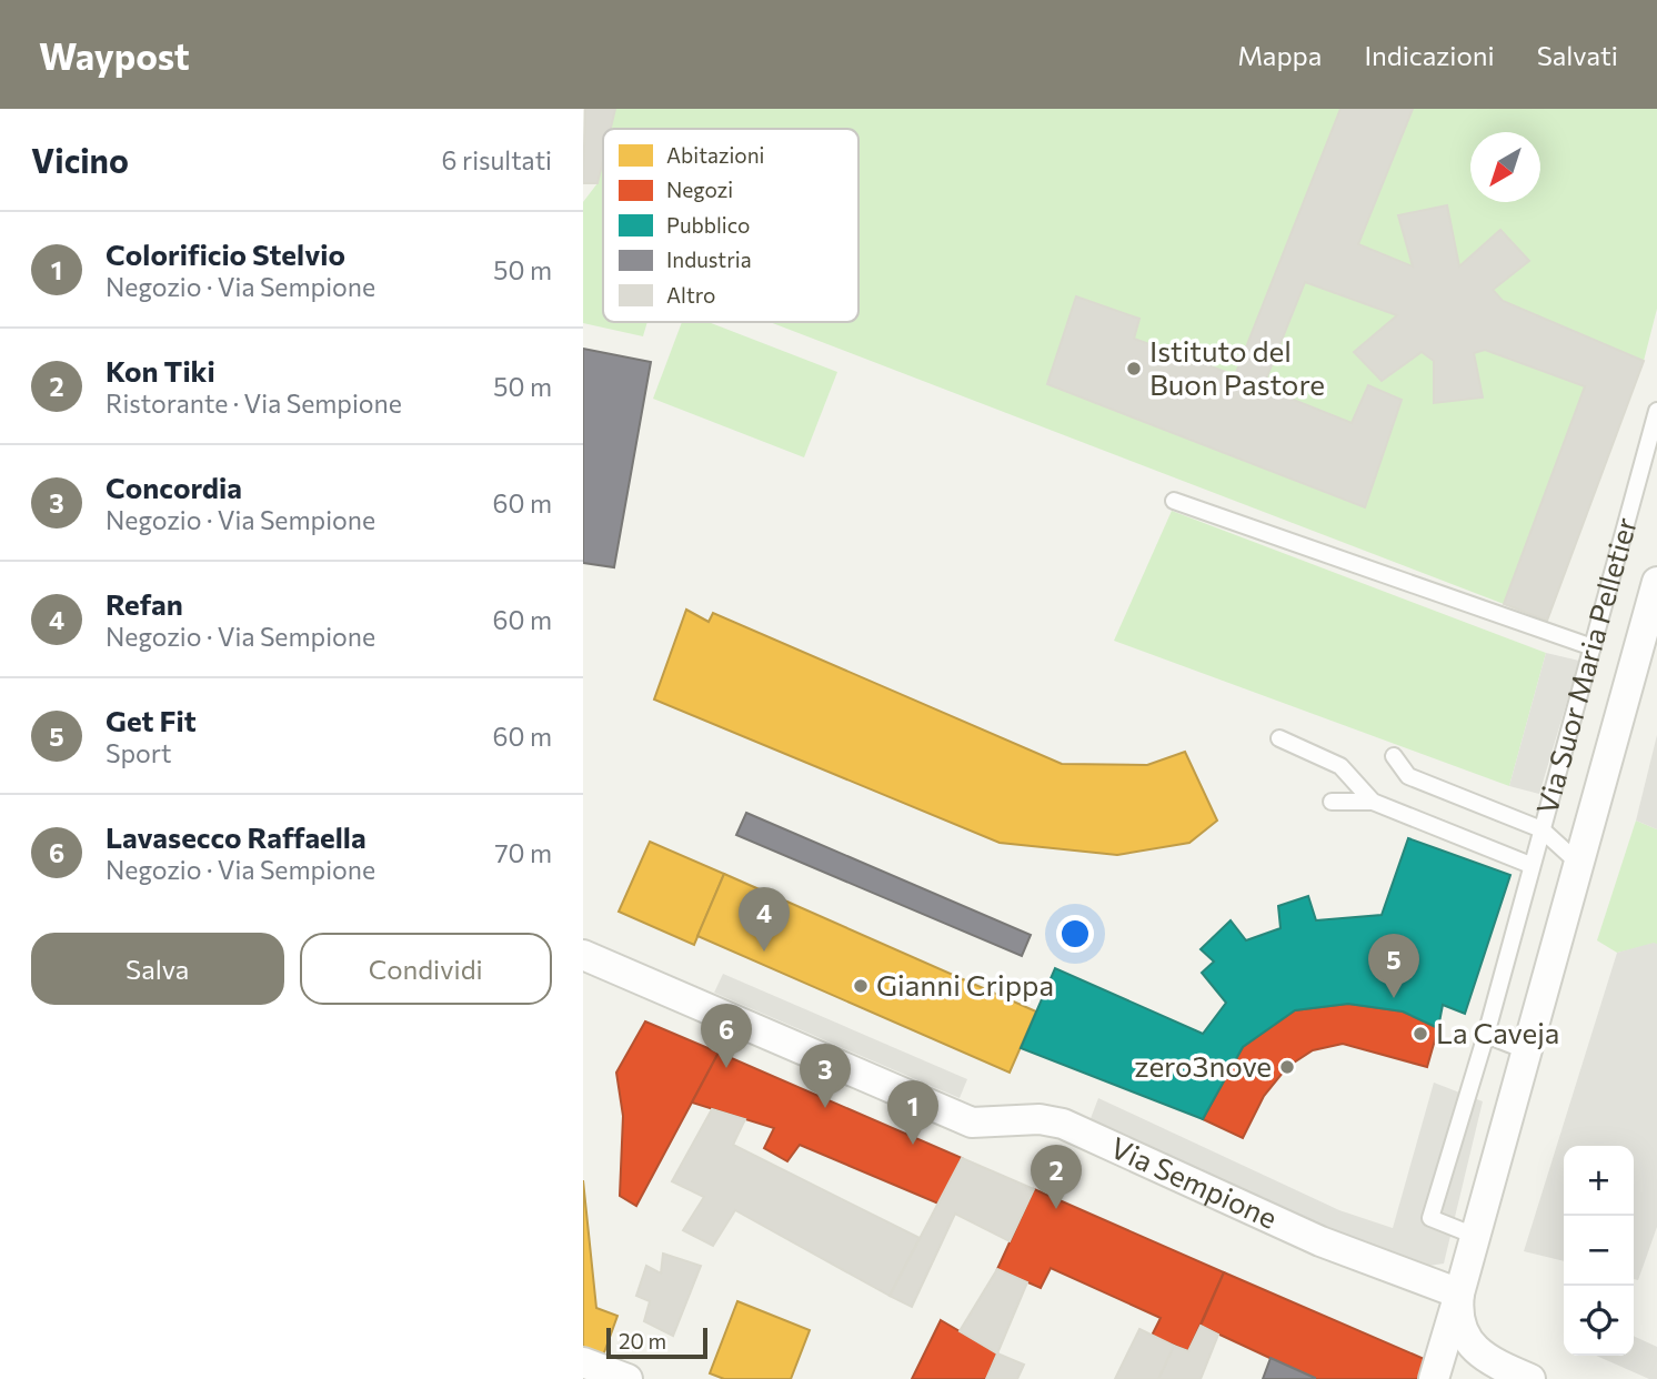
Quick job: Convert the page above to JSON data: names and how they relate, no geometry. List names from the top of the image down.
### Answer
{
  "streets": {
    "street": ["Via Suor Maria Pelletier", "Via Sempione"]
  },
  "crossings": [
    ["Via Suor Maria Pelletier", "Via Sempione"]
  ],
  "places": [
    "Istituto del Buon Pastore",
    "Gianni Crippa",
    "La Caveja",
    "zero3nove"
  ],
  "legend": [
    "Abitazioni",
    "Negozi",
    "Pubblico",
    "Industria",
    "Altro"
  ],
  "scale_bar": "20 m",
  "north": "bottom left",
  "page": {
    "header": "Waypost",
    "nav": ["Mappa", "Indicazioni", "Salvati"],
    "heading": ["Vicino", "6 risultati"],
    "list": [
      {
        "mark": "1",
        "name": "Colorificio Stelvio",
        "note": "Negozio · Via Sempione",
        "value": "50 m"
      },
      {
        "mark": "2",
        "name": "Kon Tiki",
        "note": "Ristorante · Via Sempione",
        "value": "50 m"
      },
      {
        "mark": "3",
        "name": "Concordia",
        "note": "Negozio · Via Sempione",
        "value": "60 m"
      },
      {
        "mark": "4",
        "name": "Refan",
        "note": "Negozio · Via Sempione",
        "value": "60 m"
      },
      {
        "mark": "5",
        "name": "Get Fit",
        "note": "Sport",
        "value": "60 m"
      },
      {
        "mark": "6",
        "name": "Lavasecco Raffaella",
        "note": "Negozio · Via Sempione",
        "value": "70 m"
      }
    ],
    "pins": [
      "4",
      "5",
      "6",
      "3",
      "1",
      "2"
    ],
    "buttons": ["Salva", "Condividi"],
    "map_buttons": ["+", "−"],
    "scale": "20 m"
  }
}
